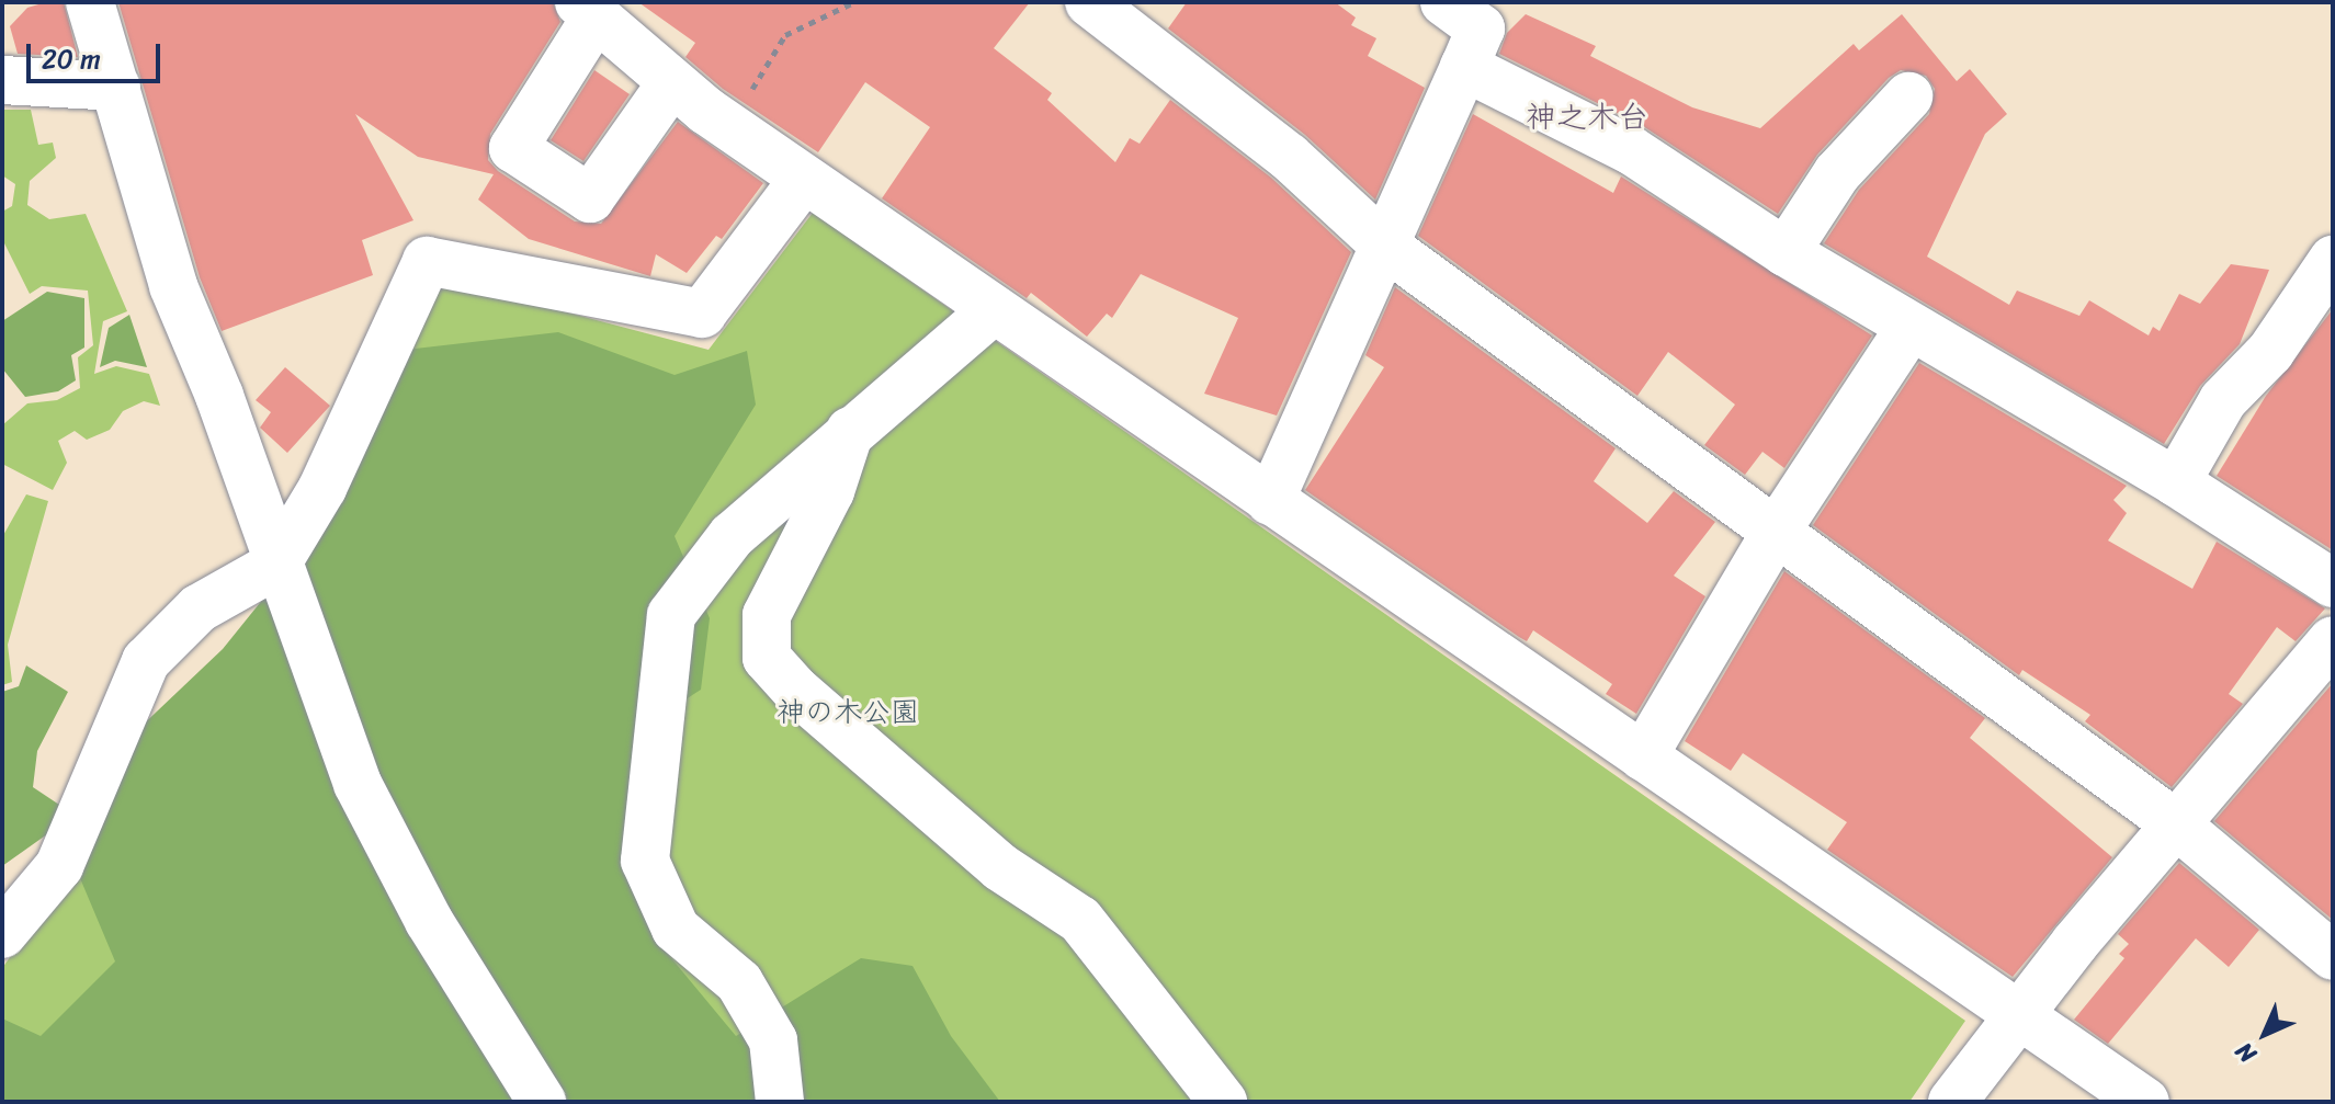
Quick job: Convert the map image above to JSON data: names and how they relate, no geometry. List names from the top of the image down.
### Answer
{
  "districts": ["神之木台"],
  "parks": ["神の木公園"],
  "scale_bar": "20 m",
  "north": "bottom left"
}
